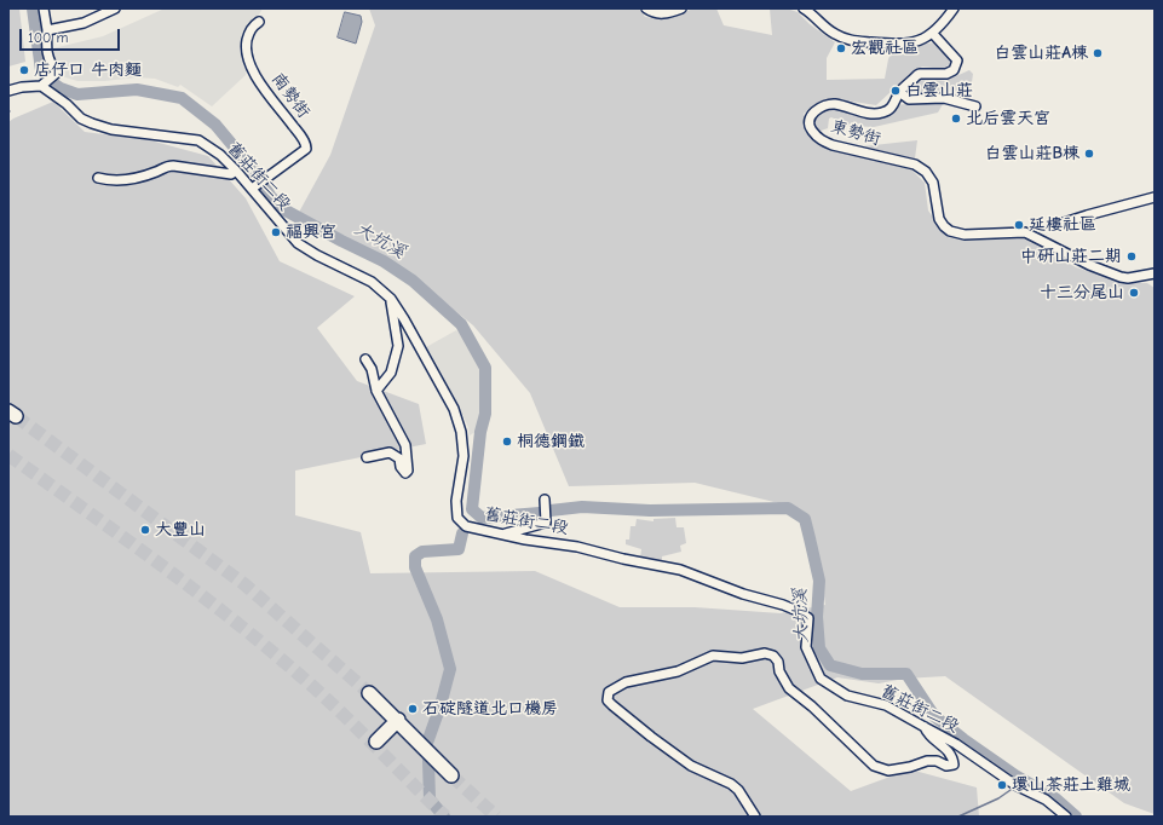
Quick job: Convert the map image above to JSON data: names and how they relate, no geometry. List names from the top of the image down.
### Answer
{
  "streets": {
    "street": ["南勢街", "東勢街", "舊莊街二段"]
  },
  "crossings": [
    ["南勢街", "舊莊街二段"]
  ],
  "water": ["大坑溪"],
  "places": [
    "宏觀社區",
    "白雲山莊A棟",
    "店仔口 牛肉麵",
    "白雲山莊",
    "北后雲天宮",
    "白雲山莊B棟",
    "延樓社區",
    "福興宮",
    "中研山莊二期",
    "十三分尾山",
    "桐德鋼鐵",
    "大豐山",
    "石碇隧道北口機房",
    "環山茶莊土雞城"
  ],
  "scale_bar": "100 m"
}
